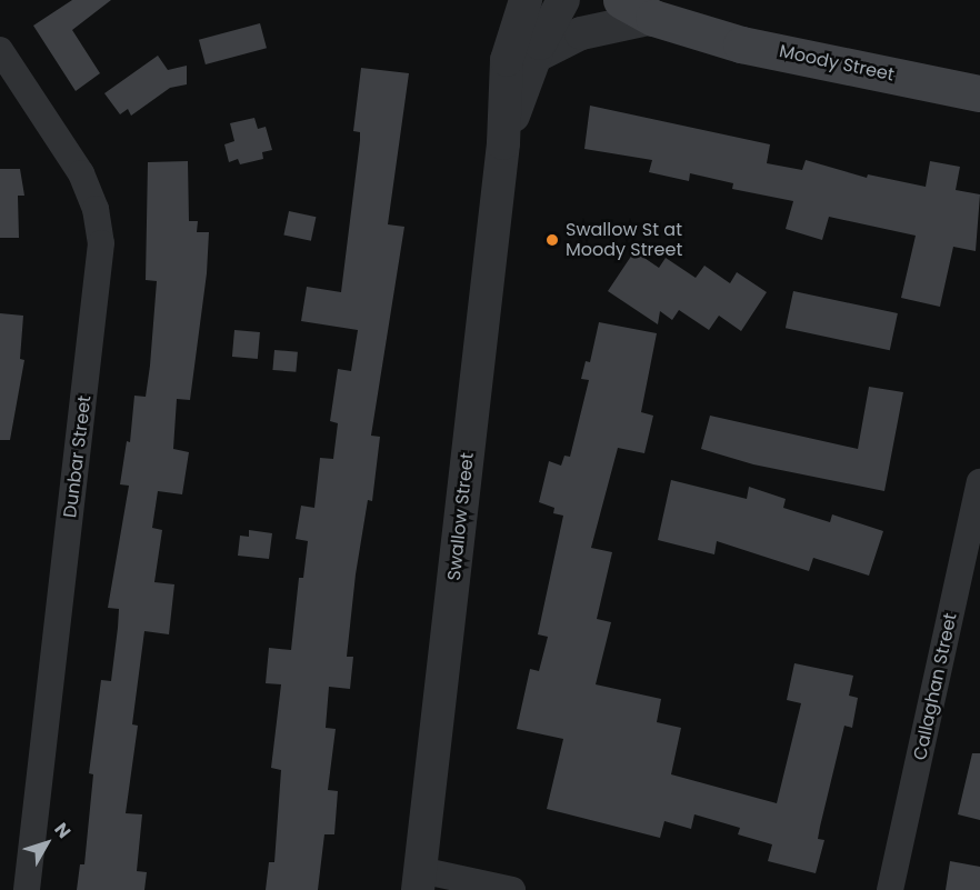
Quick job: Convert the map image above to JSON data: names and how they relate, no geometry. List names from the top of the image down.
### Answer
{
  "streets": {
    "main road": ["Moody Street"],
    "street": ["Dunbar Street", "Swallow Street", "Callaghan Street"]
  },
  "places": ["Swallow St at Moody Street"],
  "north": "top right"
}
